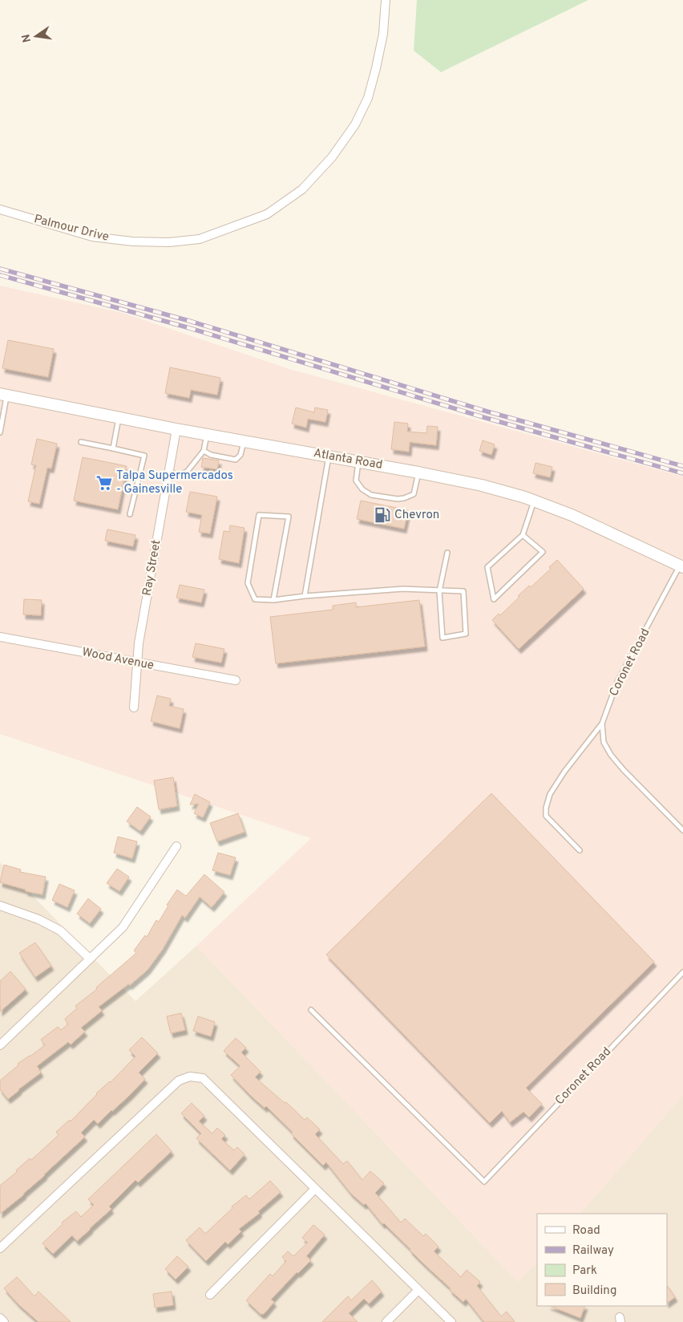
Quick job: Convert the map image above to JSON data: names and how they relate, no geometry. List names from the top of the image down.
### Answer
{
  "streets": {
    "main road": ["Atlanta Road"],
    "street": ["Palmour Drive", "Ray Street", "Wood Avenue"],
    "lane": ["Coronet Road"]
  },
  "crossings": [
    ["Atlanta Road", "Ray Street"],
    ["Atlanta Road", "Coronet Road"],
    ["Ray Street", "Wood Avenue"]
  ],
  "places": {
    "supermarket": ["Talpa Supermercados - Gainesville"],
    "fuel station": ["Chevron"]
  },
  "legend": [
    "Road",
    "Railway",
    "Park",
    "Building"
  ],
  "north": "left"
}
